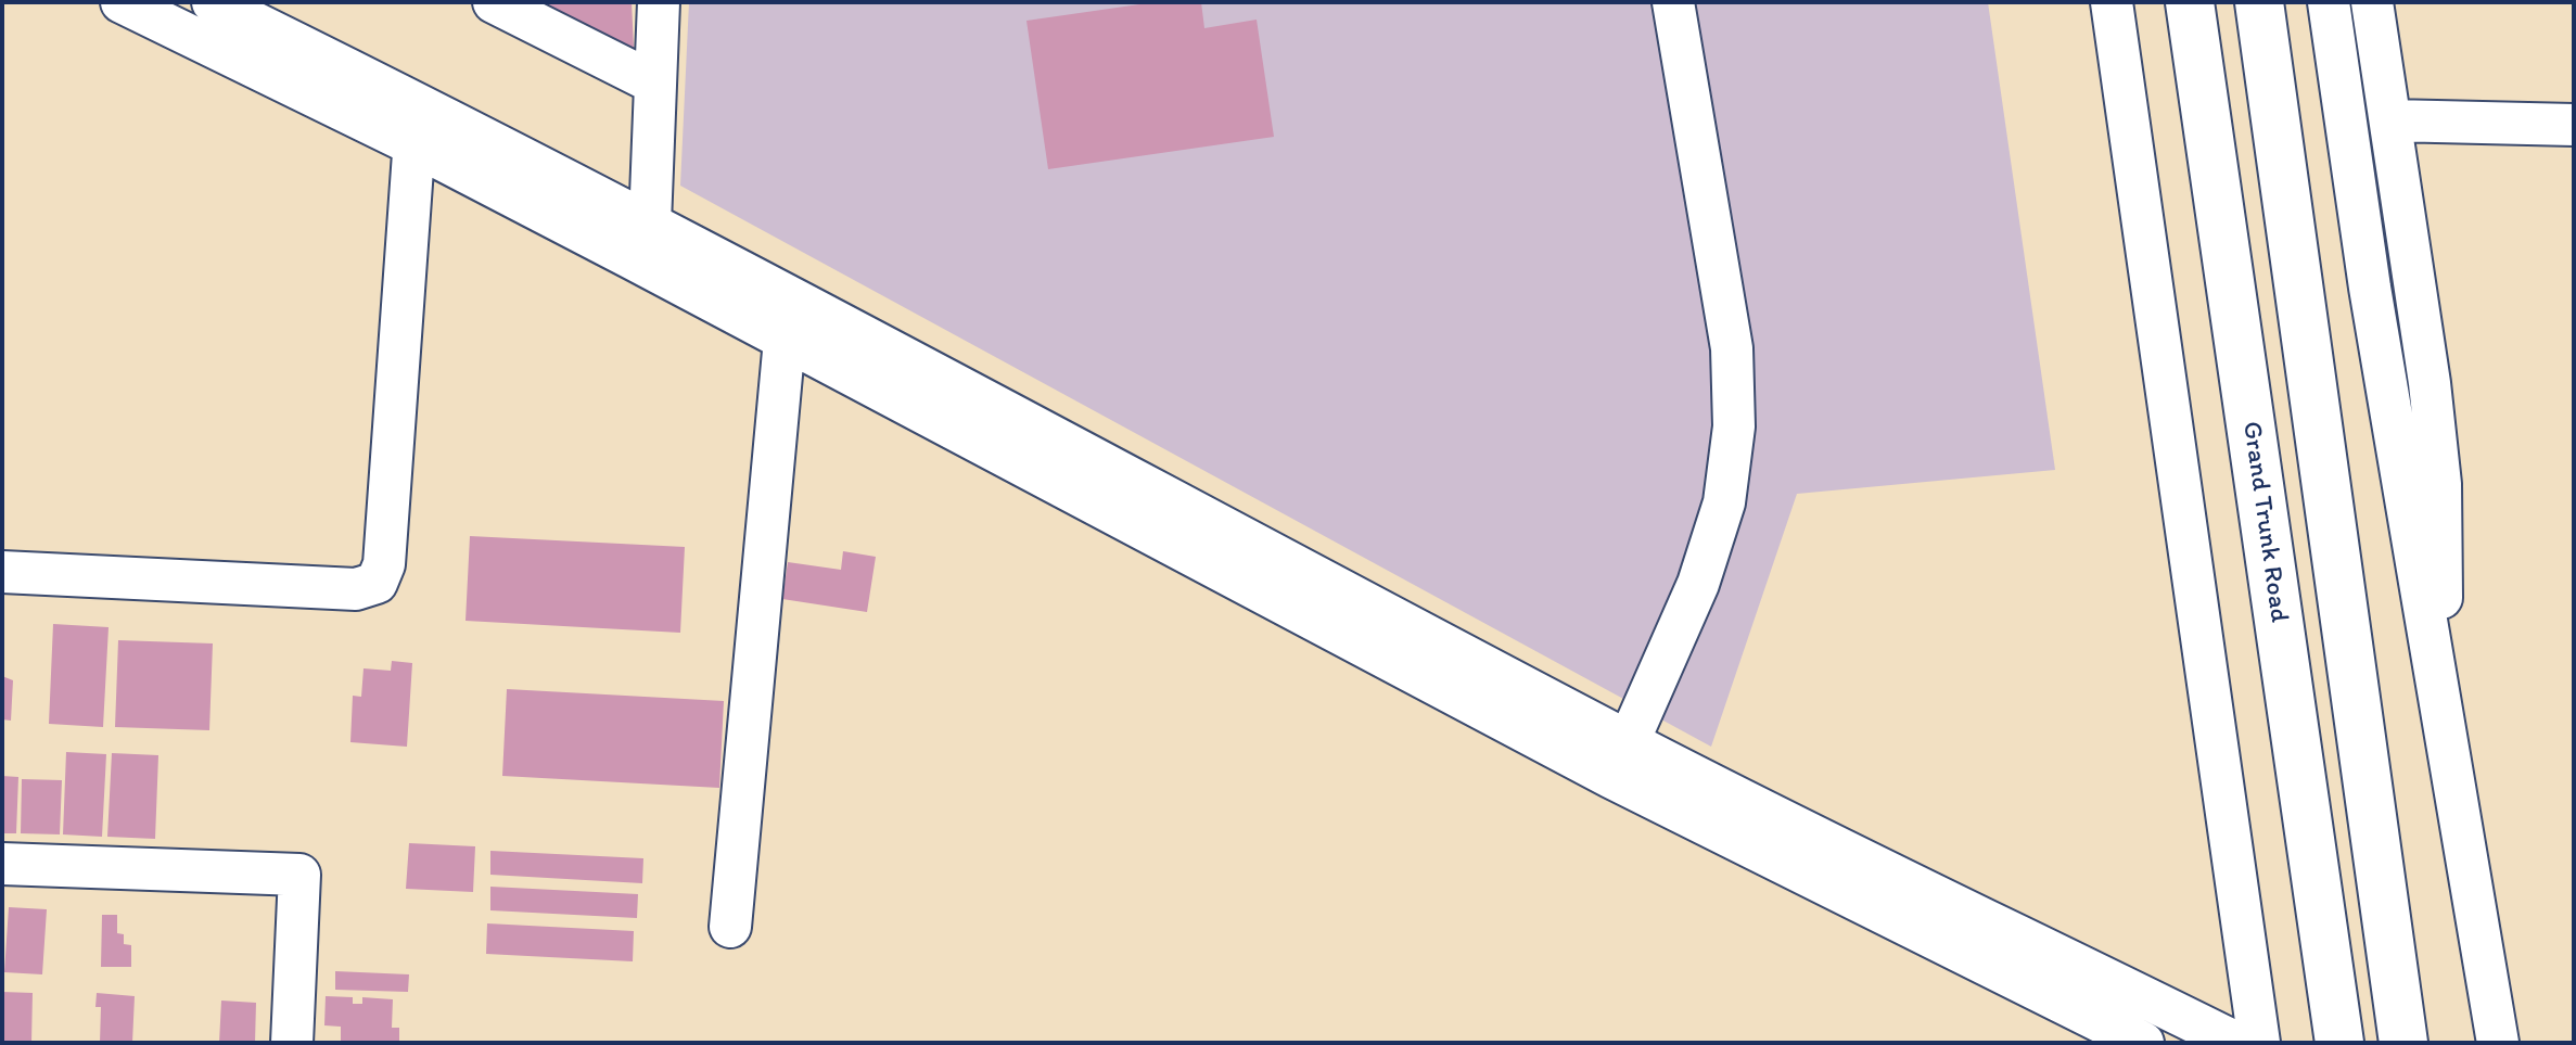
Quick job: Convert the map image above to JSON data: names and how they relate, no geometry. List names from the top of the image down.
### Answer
{
  "streets": {
    "highway": ["Grand Trunk Road"]
  }
}
